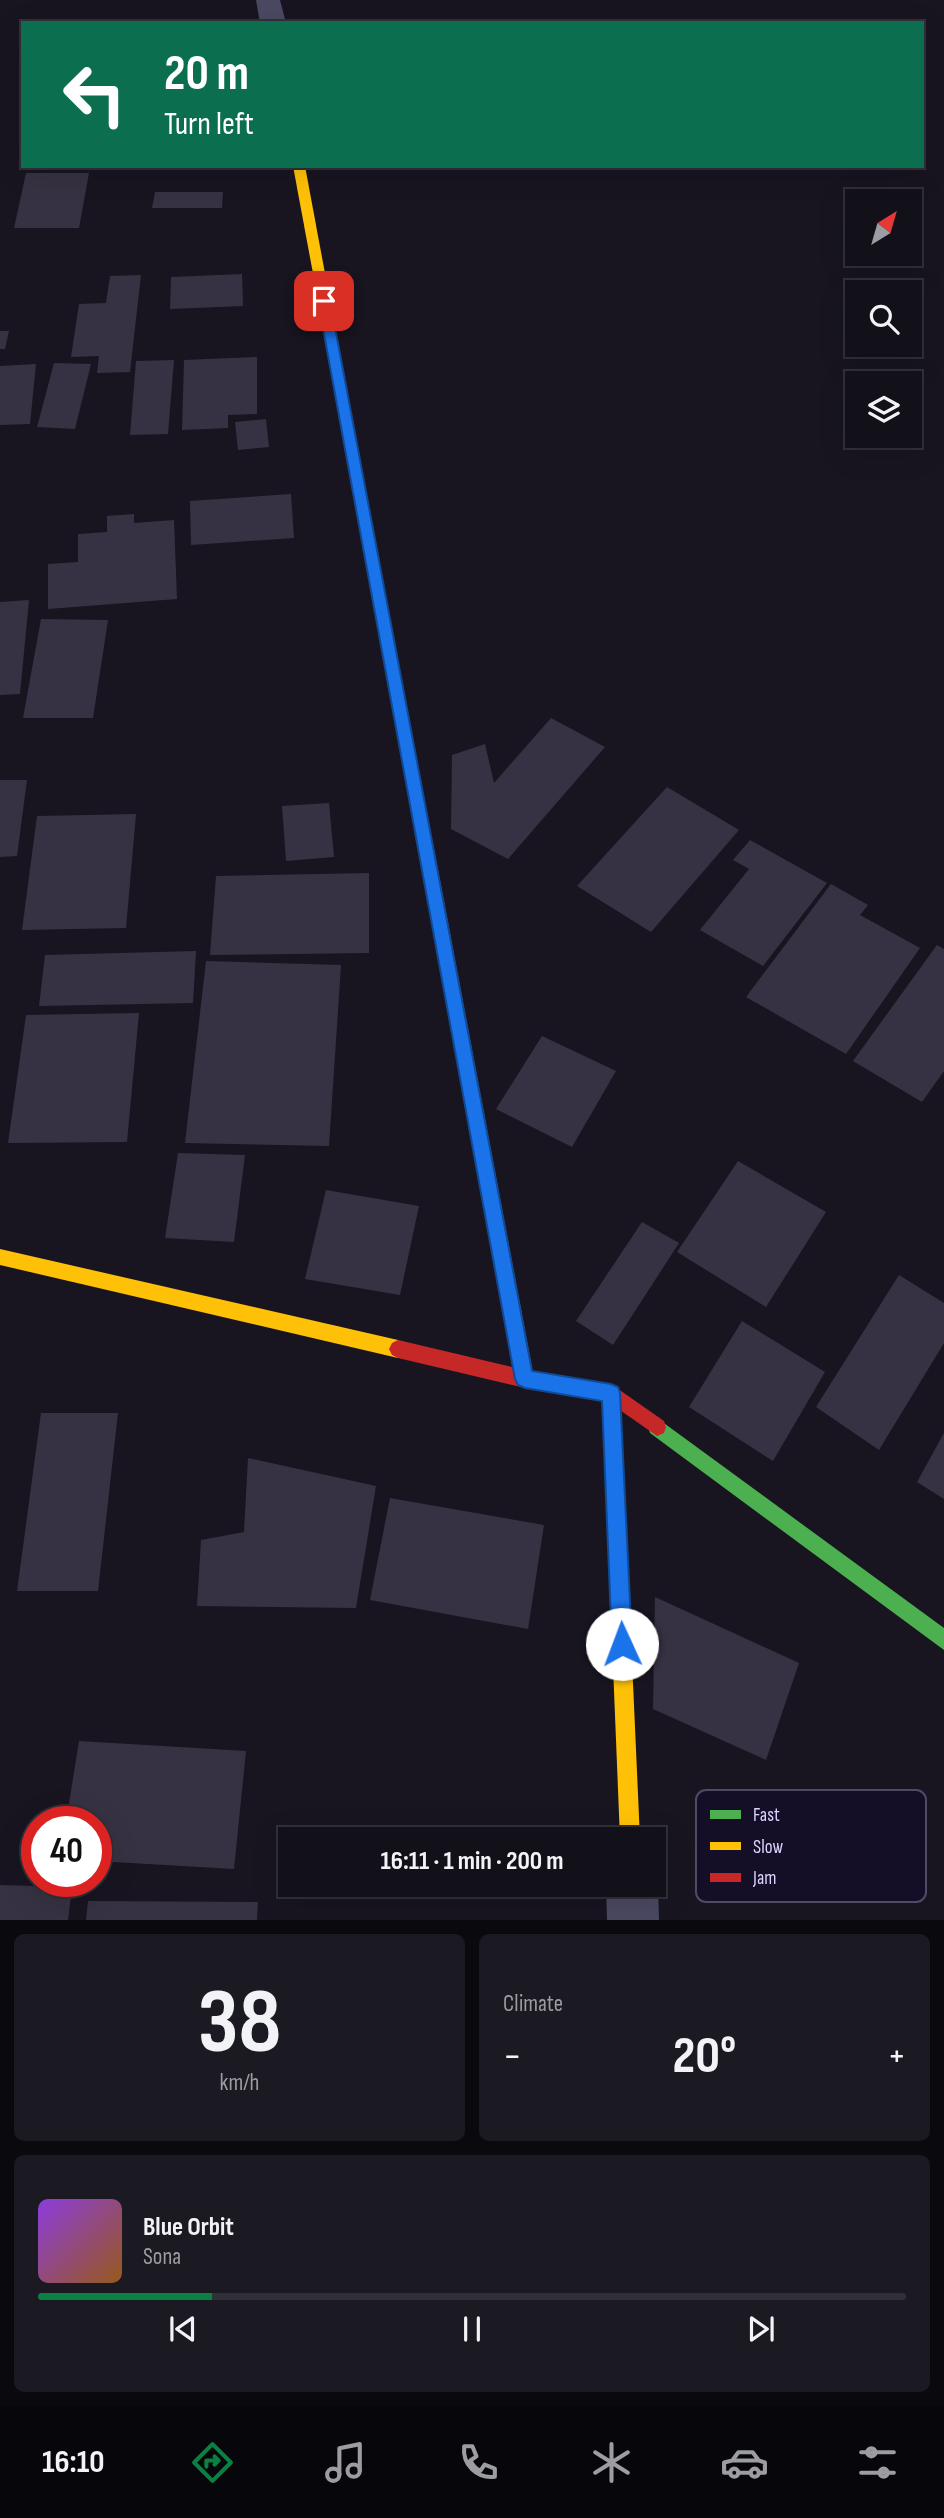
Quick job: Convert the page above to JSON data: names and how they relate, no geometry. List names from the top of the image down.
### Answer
{
  "legend": ["Fast", "Slow", "Jam"],
  "north": "top right",
  "page": {
    "turn": ["20 m", "Turn left"],
    "limit": "40",
    "trip": "16:11 · 1 min · 200 m",
    "tile": [
      ["38", "km/h"],
      "Climate"
    ],
    "heat": ["−", "20°", "+"],
    "song": ["Blue Orbit", "Sona"],
    "tabs": "16:10"
  }
}
